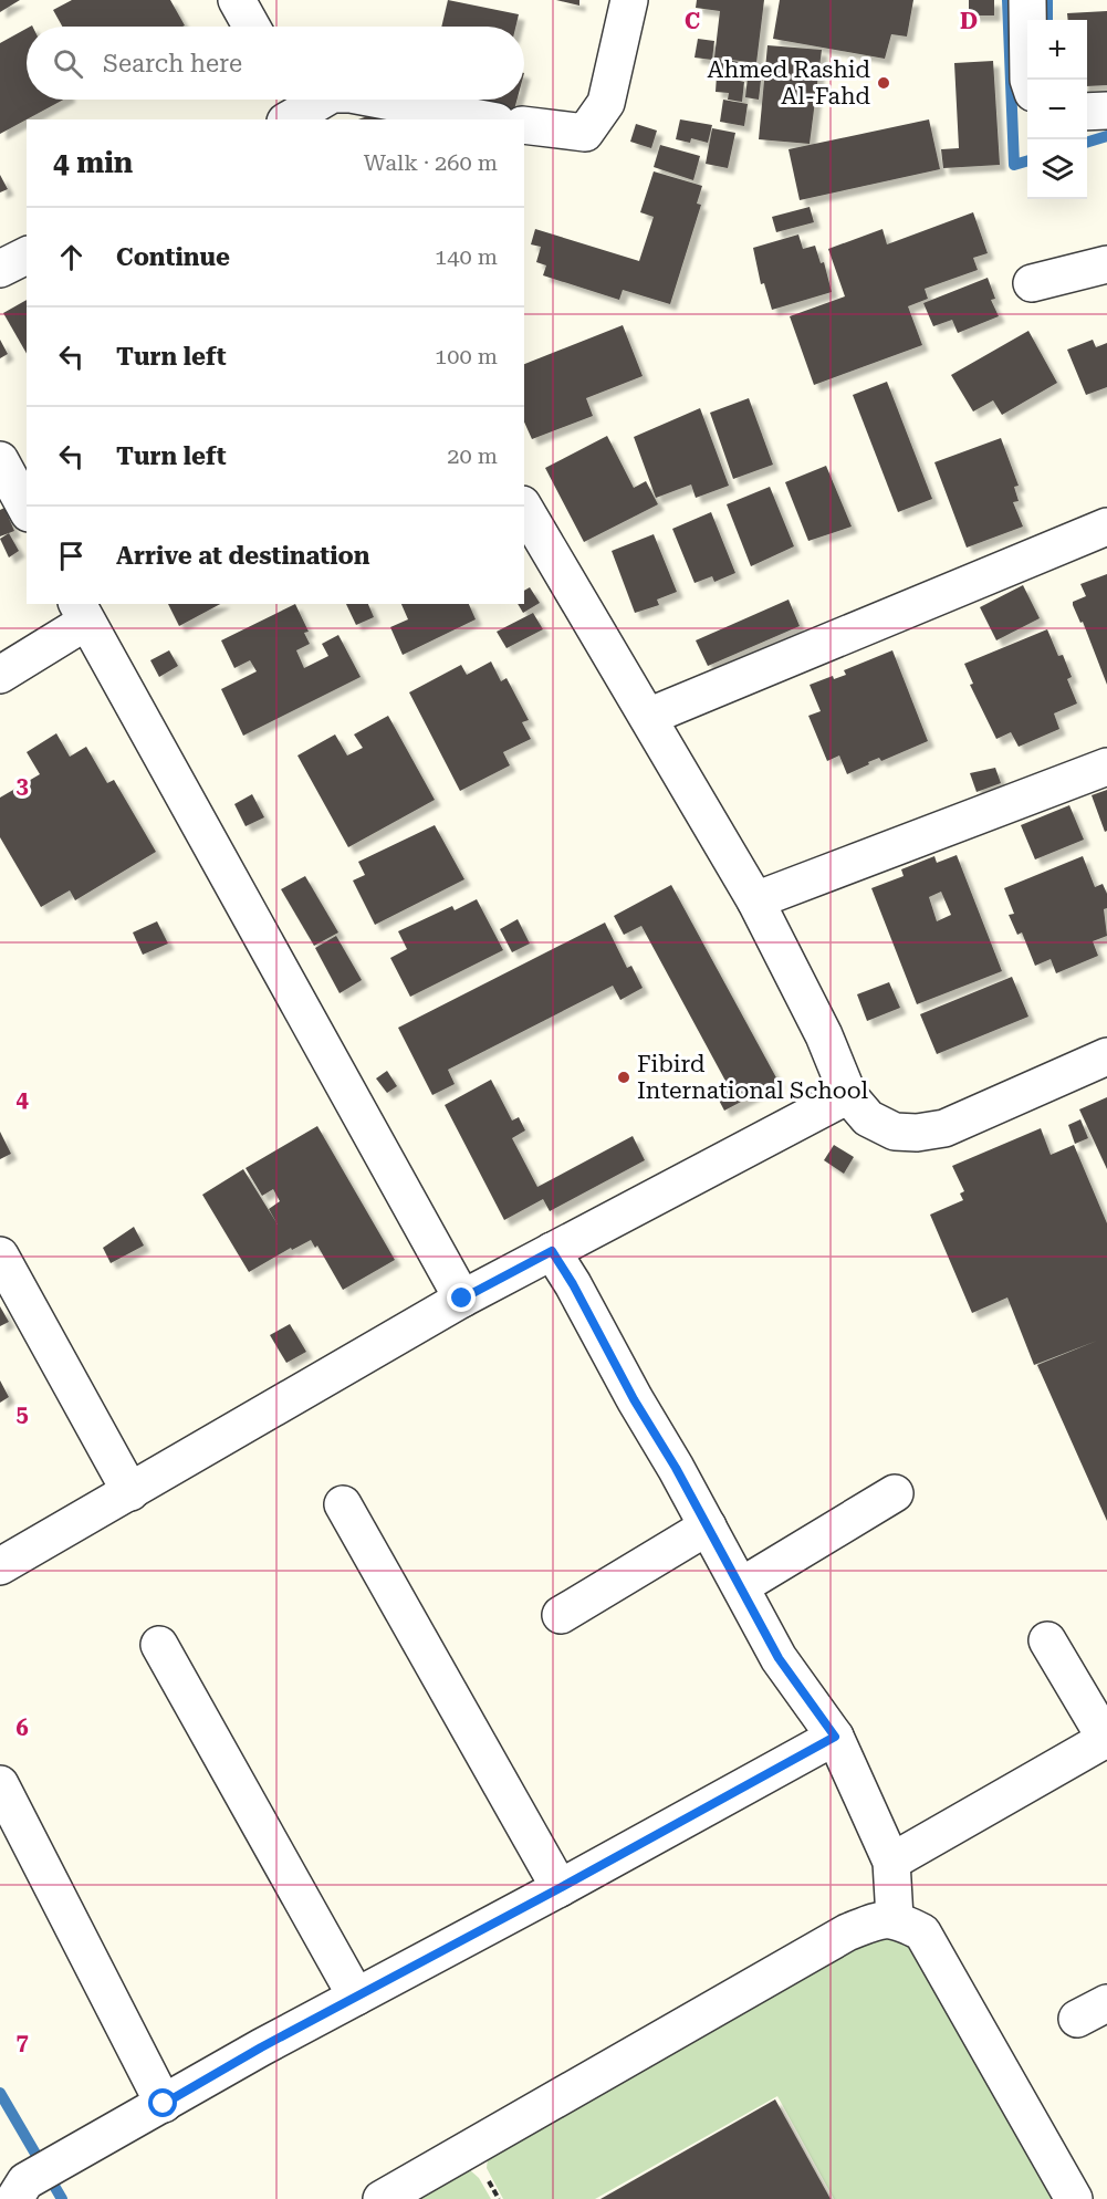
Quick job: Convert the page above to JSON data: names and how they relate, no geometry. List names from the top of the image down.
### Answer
{
  "places": ["Ahmed Rashid Al-Fahd", "Fibird International School"],
  "page": {
    "map_buttons": ["+", "−"],
    "search": "Search here",
    "heading": ["4 min", "Walk · 260 m"],
    "list": [
      ["Continue", "140 m"],
      ["Turn left", "100 m"],
      ["Turn left", "20 m"],
      "Arrive at destination"
    ]
  },
  "grid": {
    "columns": ["C", "D"],
    "rows": [
      "3",
      "4",
      "5",
      "6",
      "7"
    ]
  }
}
